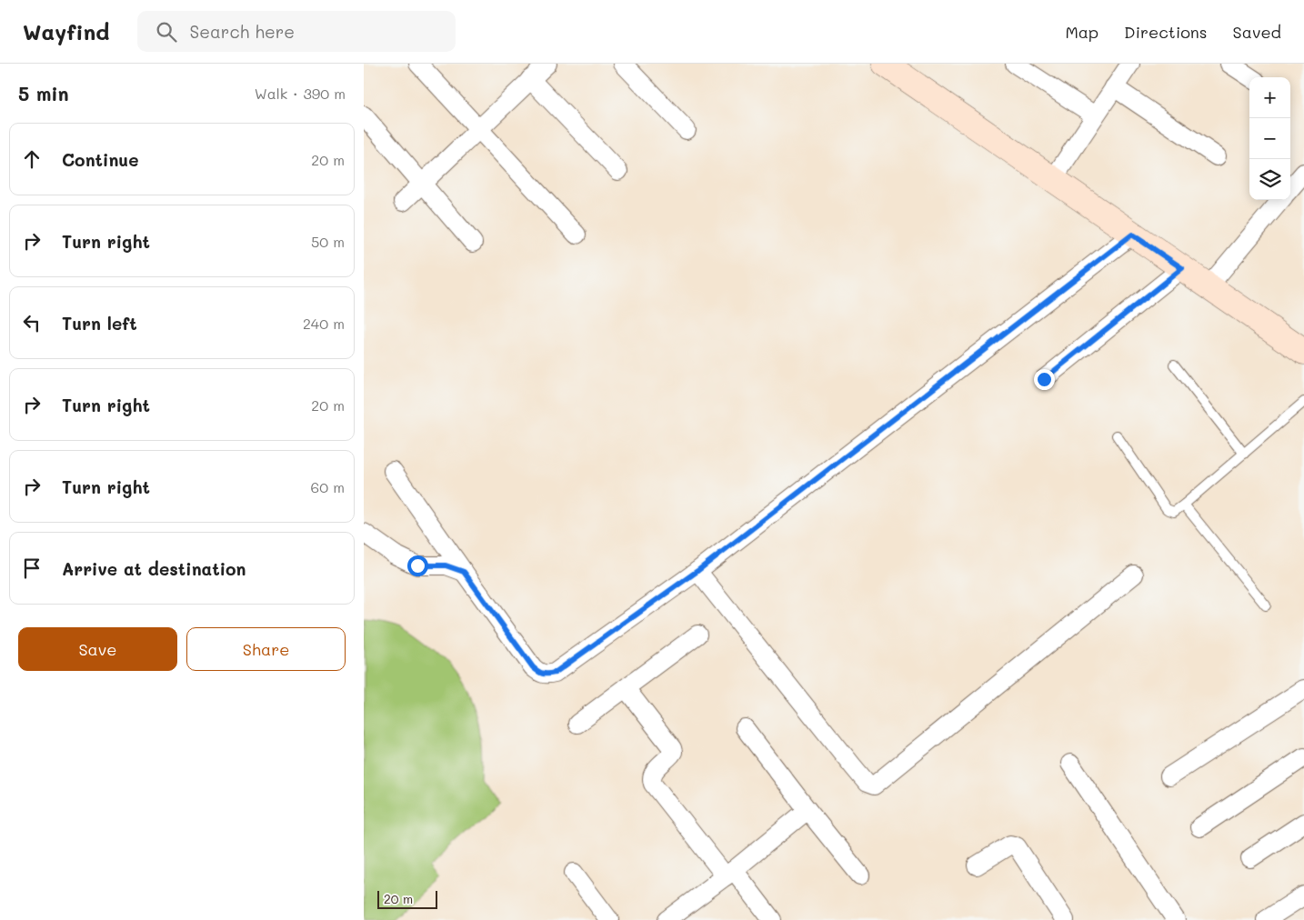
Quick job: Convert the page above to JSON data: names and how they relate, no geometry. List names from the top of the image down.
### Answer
{
  "scale_bar": "20 m",
  "page": {
    "header": "Wayfind",
    "search": "Search here",
    "nav": ["Map", "Directions", "Saved"],
    "heading": ["5 min", "Walk · 390 m"],
    "map_buttons": ["+", "−"],
    "list": [
      ["Continue", "20 m"],
      ["Turn right", "50 m"],
      ["Turn left", "240 m"],
      ["Turn right", "20 m"],
      ["Turn right", "60 m"],
      "Arrive at destination"
    ],
    "buttons": ["Save", "Share"],
    "scale": "20 m"
  }
}
